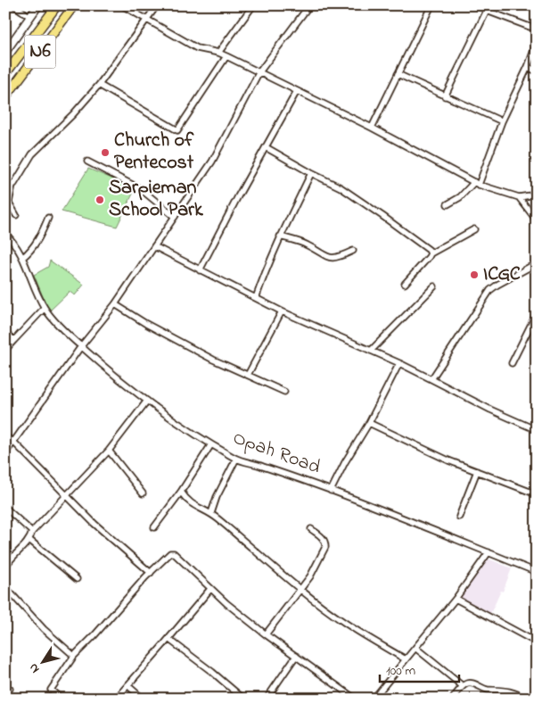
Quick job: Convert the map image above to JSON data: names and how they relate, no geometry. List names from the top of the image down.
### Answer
{
  "streets": {
    "highway": ["N6"],
    "street": ["Opah Road"]
  },
  "places": ["Church of Pentecost", "Sarpieman School Park", "ICGC"],
  "scale_bar": "100 m",
  "north": "bottom left"
}
